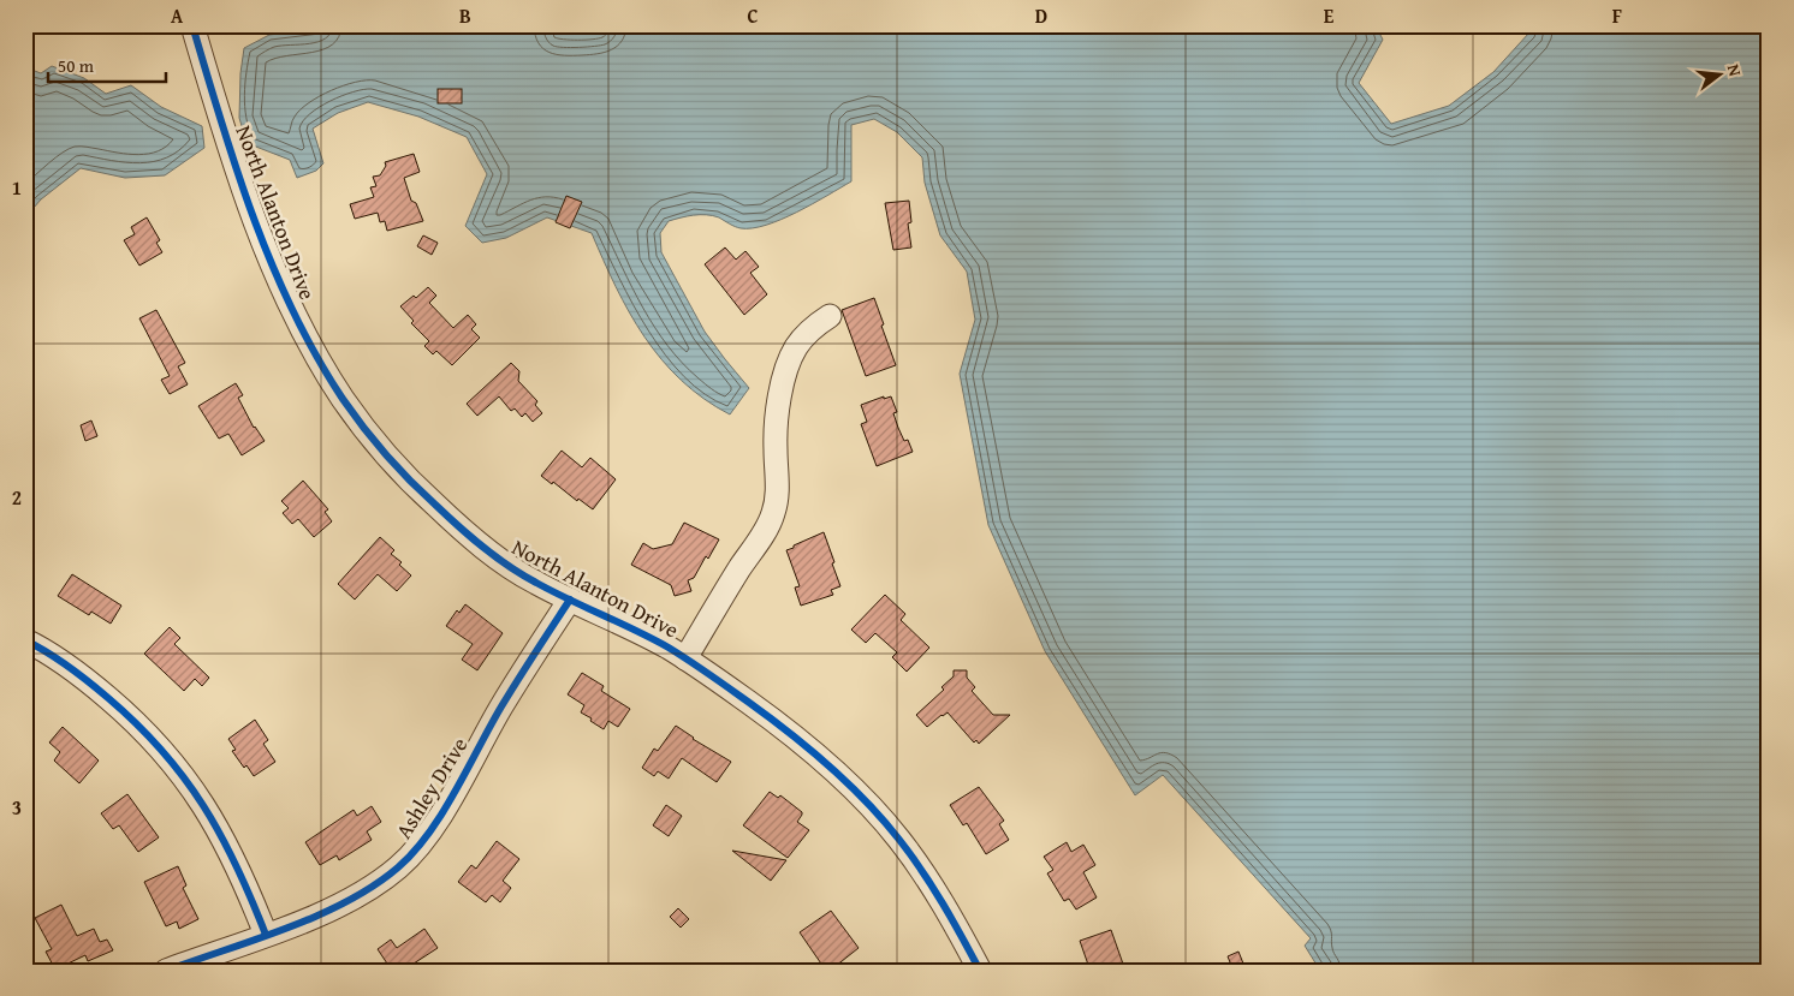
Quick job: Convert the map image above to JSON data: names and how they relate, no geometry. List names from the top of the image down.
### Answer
{
  "streets": {
    "street": ["North Alanton Drive", "Ashley Drive"]
  },
  "crossings": [
    ["North Alanton Drive", "Ashley Drive"]
  ],
  "scale_bar": "50 m",
  "north": "right",
  "grid": {
    "columns": [
      "A",
      "B",
      "C",
      "D",
      "E",
      "F"
    ],
    "rows": ["1", "2", "3"]
  }
}
